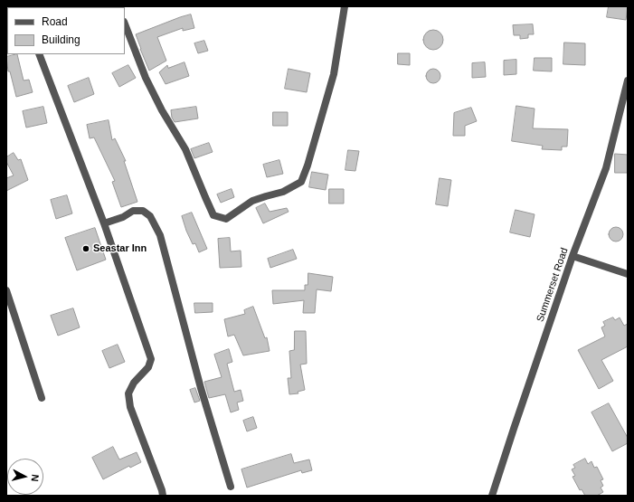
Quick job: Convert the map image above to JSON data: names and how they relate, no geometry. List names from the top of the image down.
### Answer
{
  "streets": {
    "street": ["Summerset Road"]
  },
  "places": ["Seastar Inn"],
  "legend": ["Road", "Building"],
  "north": "right"
}
